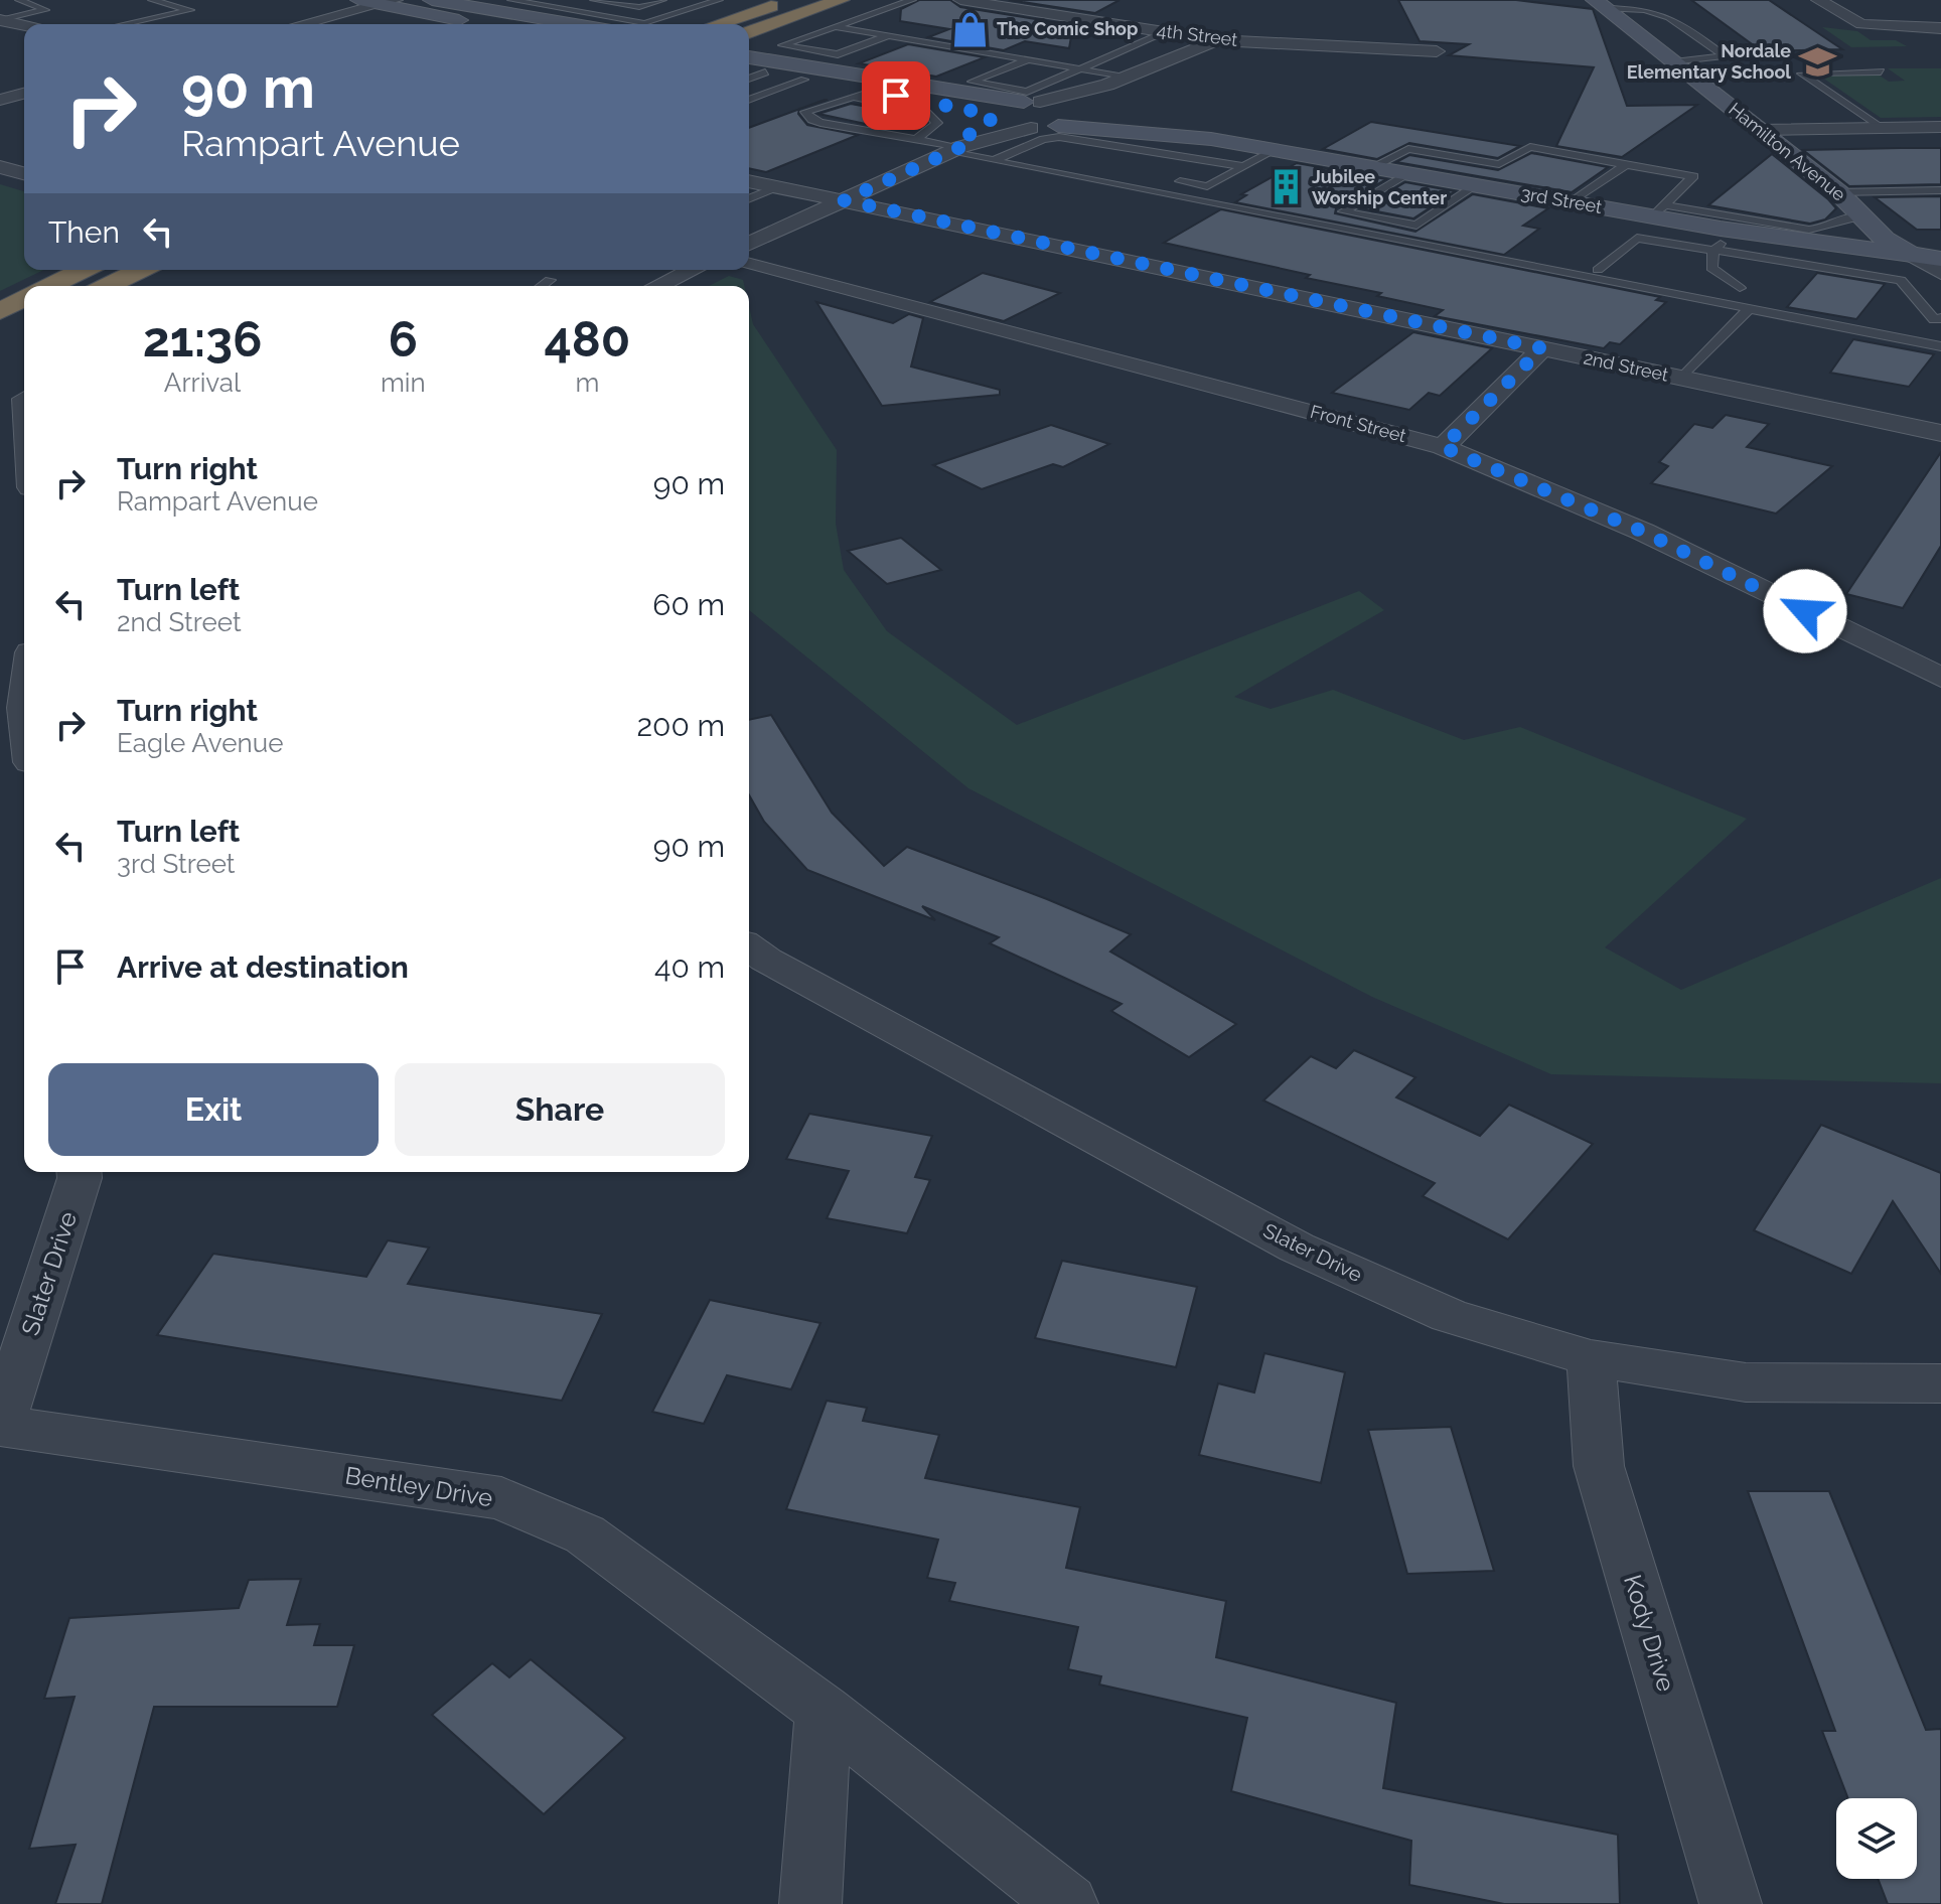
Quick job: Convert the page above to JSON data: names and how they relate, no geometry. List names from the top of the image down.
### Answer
{
  "streets": {
    "street": [
      "4th Street",
      "Hamilton Avenue",
      "3rd Street",
      "2nd Street",
      "Front Street",
      "Slater Drive",
      "Bentley Drive",
      "Kody Drive"
    ]
  },
  "crossings": [
    ["Hamilton Avenue", "3rd Street"],
    ["Slater Drive", "Bentley Drive"],
    ["Slater Drive", "Kody Drive"]
  ],
  "places": {
    "shop": ["The Comic Shop"],
    "school or university": ["Nordale Elementary School"],
    "building": ["Jubilee Worship Center"]
  },
  "page": {
    "turn": ["90 m", "Rampart Avenue"],
    "then": "Then",
    "eta": [
      "21:36",
      "Arrival",
      "6",
      "min",
      "480",
      "m"
    ],
    "list": [
      {
        "name": "Turn right",
        "note": "Rampart Avenue",
        "value": "90 m"
      },
      {
        "name": "Turn left",
        "note": "2nd Street",
        "value": "60 m"
      },
      {
        "name": "Turn right",
        "note": "Eagle Avenue",
        "value": "200 m"
      },
      {
        "name": "Turn left",
        "note": "3rd Street",
        "value": "90 m"
      },
      {
        "name": "Arrive at destination",
        "value": "40 m"
      }
    ],
    "buttons": ["Exit", "Share"]
  }
}
